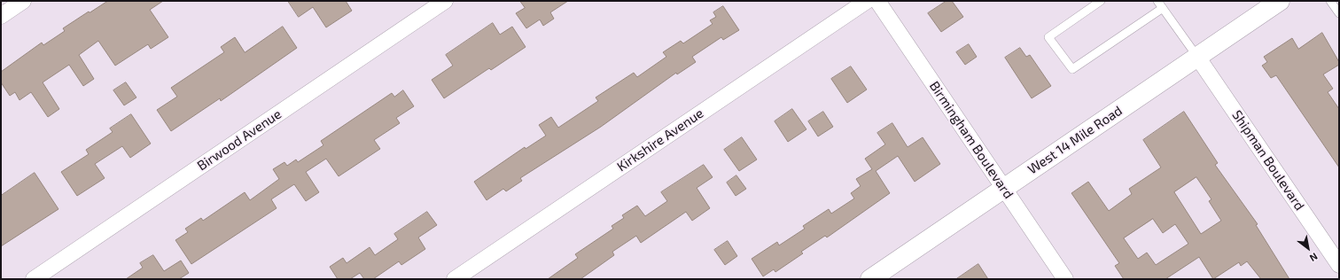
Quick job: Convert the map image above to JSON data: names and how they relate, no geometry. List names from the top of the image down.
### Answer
{
  "streets": {
    "main road": ["West 14 Mile Road"],
    "street": [
      "Birwood Avenue",
      "Kirkshire Avenue",
      "Birmingham Boulevard",
      "Shipman Boulevard"
    ]
  },
  "crossings": [
    ["Birmingham Boulevard", "West 14 Mile Road"],
    ["West 14 Mile Road", "Shipman Boulevard"]
  ],
  "north": "bottom right"
}
